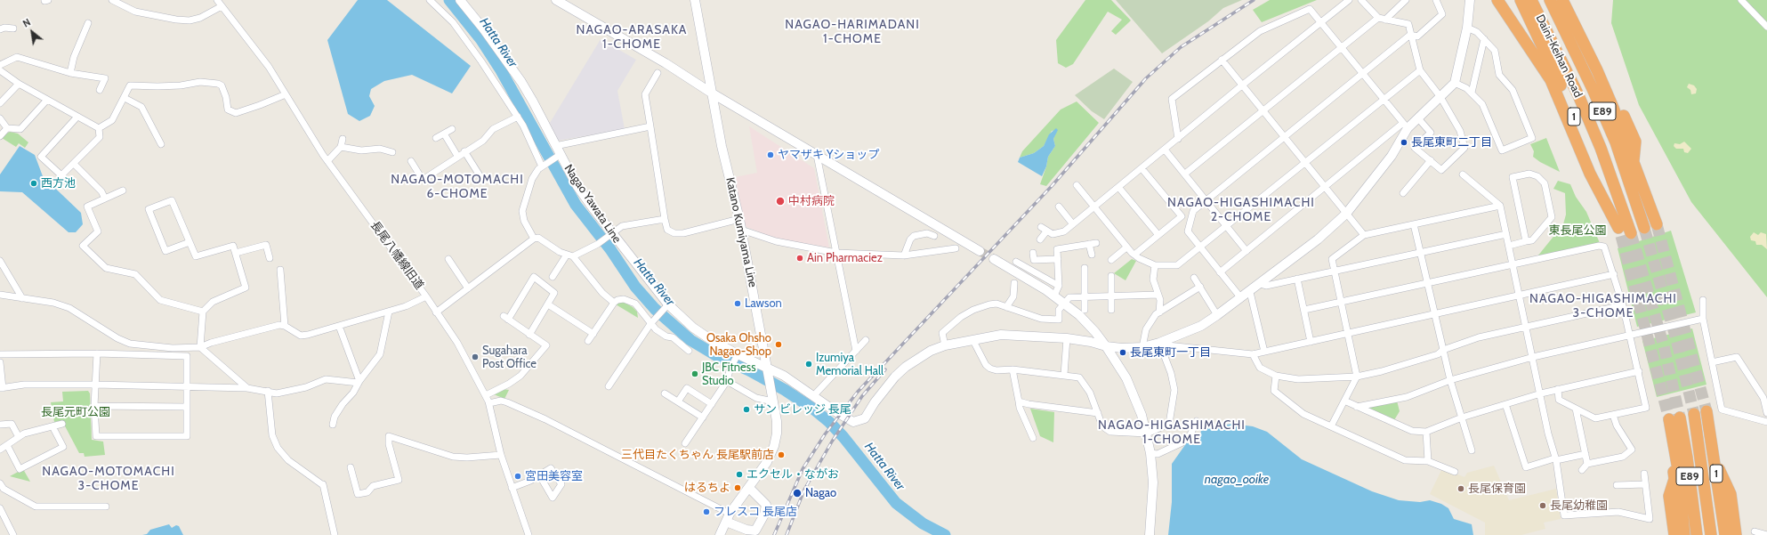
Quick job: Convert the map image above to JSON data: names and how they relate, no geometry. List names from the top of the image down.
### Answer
{
  "streets": {
    "highway": ["Daini-Keihan Road", "E89", "1"],
    "street": ["Nagao Yawata Line", "Katano Kumiyama Line", "長尾八幡線旧道"]
  },
  "crossings": [
    ["Daini-Keihan Road", "1"],
    ["Nagao Yawata Line", "Katano Kumiyama Line"]
  ],
  "districts": [
    "NAGAO-HARIMADANI 1-CHOME",
    "NAGAO-ARASAKA 1-CHOME",
    "NAGAO-MOTOMACHI 6-CHOME",
    "NAGAO-HIGASHIMACHI 2-CHOME",
    "NAGAO-HIGASHIMACHI 3-CHOME",
    "NAGAO-HIGASHIMACHI 1-CHOME",
    "NAGAO-MOTOMACHI 3-CHOME"
  ],
  "water": ["Hatta River", "nagao_ooike"],
  "parks": ["東長尾公園", "長尾元町公園"],
  "places": [
    "長尾東町二丁目",
    "ヤマザキ Yショップ",
    "西方池",
    "中村病院",
    "Ain Pharmaciez",
    "Lawson",
    "Osaka Ohsho Nagao-Shop",
    "長尾東町一丁目",
    "Sugahara Post Office",
    "Izumiya Memorial Hall",
    "JBC Fitness Studio",
    "サン ビレッジ 長尾",
    "三代目たくちゃん 長尾駅前店",
    "エクセル・ながお",
    "宮田美容室",
    "はるちよ",
    "長尾保育園",
    "Nagao",
    "長尾幼稚園",
    "フレスコ 長尾店"
  ],
  "north": "top left"
}
